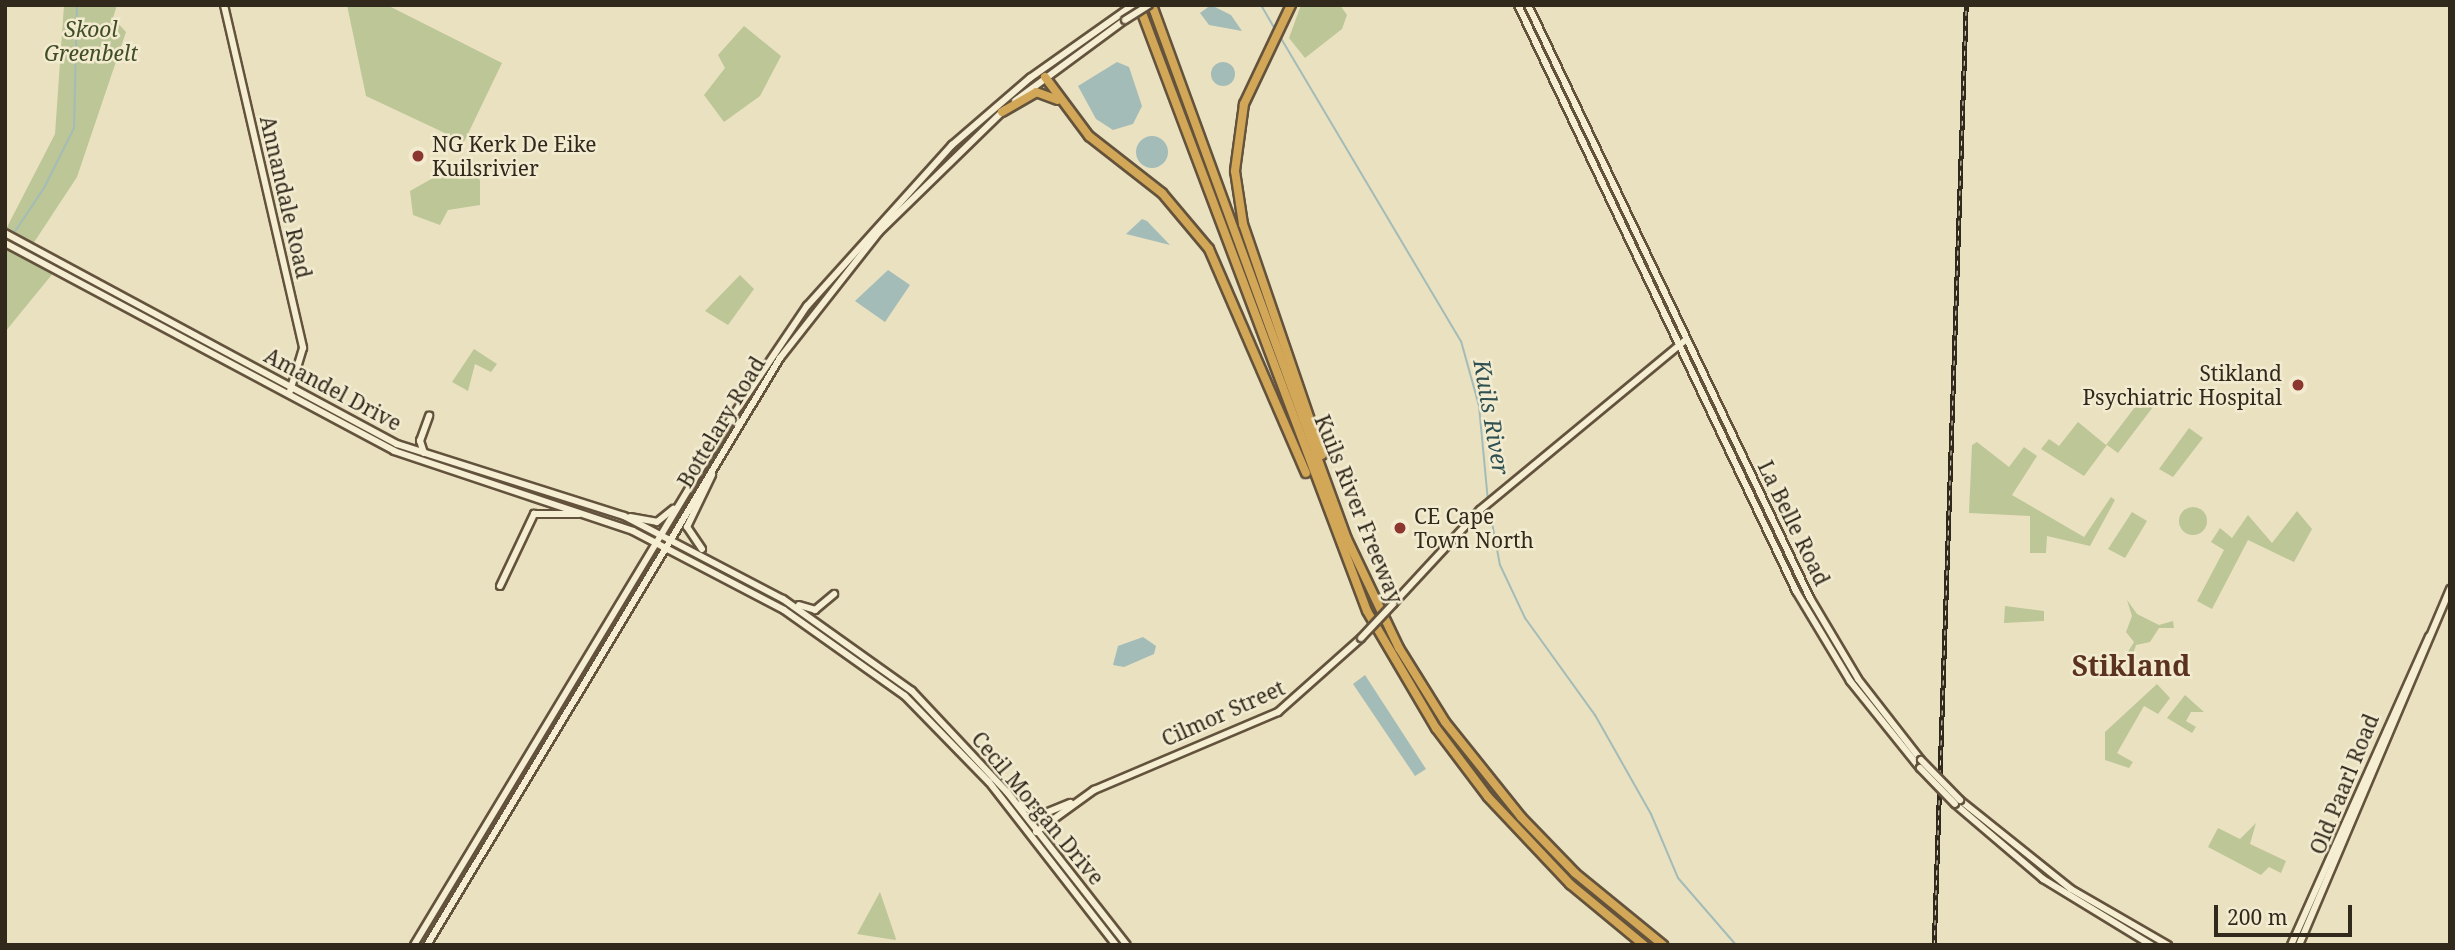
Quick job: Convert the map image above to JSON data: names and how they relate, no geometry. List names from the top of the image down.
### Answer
{
  "streets": {
    "highway": ["Kuils River Freeway"],
    "main road": [
      "Annandale Road",
      "Amandel Drive",
      "Bottelary Road",
      "La Belle Road",
      "Cilmor Street",
      "Old Paarl Road",
      "Cecil Morgan Drive"
    ]
  },
  "crossings": [
    ["Annandale Road", "Amandel Drive"],
    ["Amandel Drive", "Bottelary Road"],
    ["Amandel Drive", "Cecil Morgan Drive"],
    ["Bottelary Road", "Kuils River Freeway"],
    ["Bottelary Road", "Cecil Morgan Drive"],
    ["La Belle Road", "Cilmor Street"],
    ["Cilmor Street", "Cecil Morgan Drive"]
  ],
  "districts": ["Stikland"],
  "water": ["Kuils River"],
  "parks": ["Skool Greenbelt"],
  "places": ["NG Kerk De Eike Kuilsrivier", "Stikland Psychiatric Hospital", "CE Cape Town North"],
  "scale_bar": "200 m"
}
